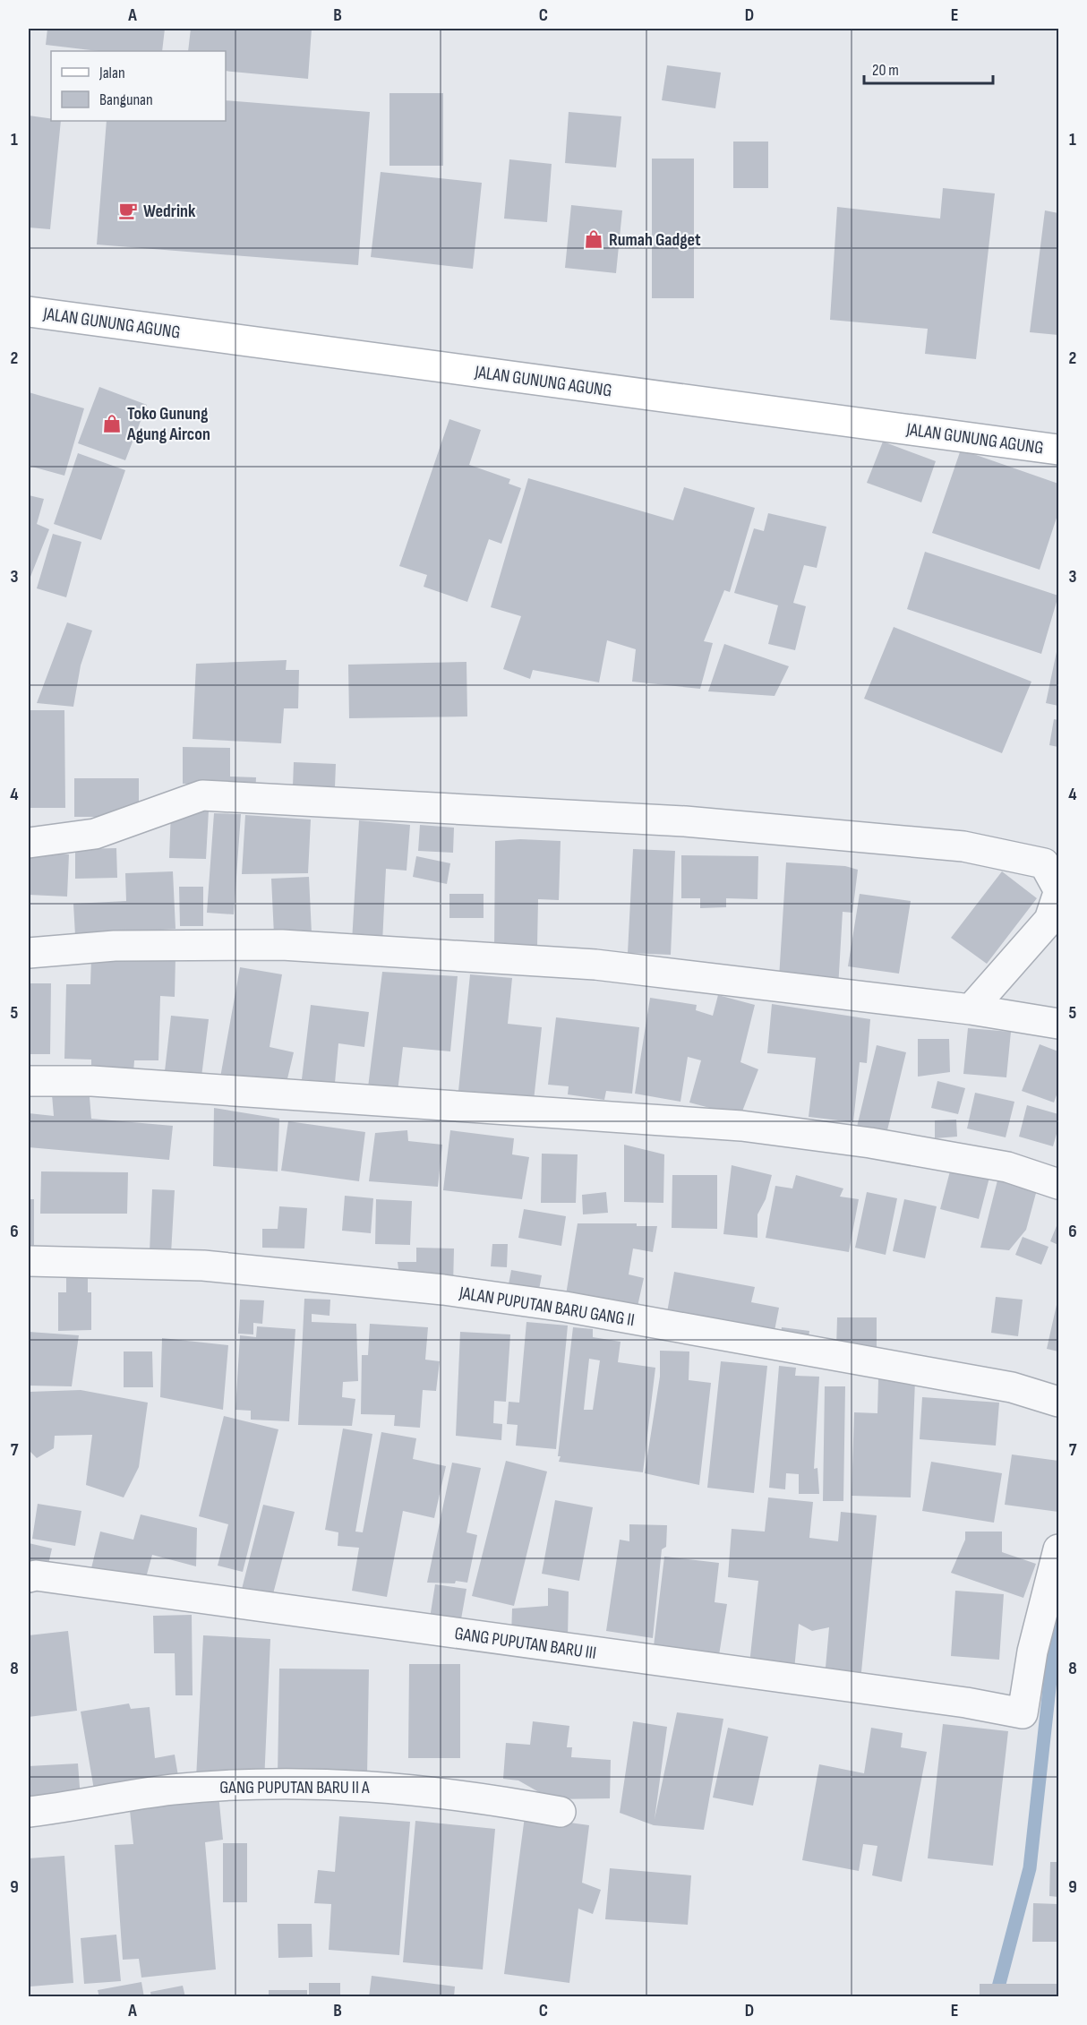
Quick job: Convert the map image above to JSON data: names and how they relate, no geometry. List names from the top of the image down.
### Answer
{
  "streets": {
    "main road": ["JALAN GUNUNG AGUNG"],
    "street": ["JALAN PUPUTAN BARU GANG II", "GANG PUPUTAN BARU III", "GANG PUPUTAN BARU II A"]
  },
  "places": {
    "cafe": ["Wedrink"],
    "shop": ["Rumah Gadget", "Toko Gunung Agung Aircon"]
  },
  "legend": ["Jalan", "Bangunan"],
  "scale_bar": "20 m",
  "grid": {
    "columns": [
      "A",
      "B",
      "C",
      "D",
      "E"
    ],
    "rows": [
      "1",
      "2",
      "3",
      "4",
      "5",
      "6",
      "7",
      "8",
      "9"
    ]
  }
}
